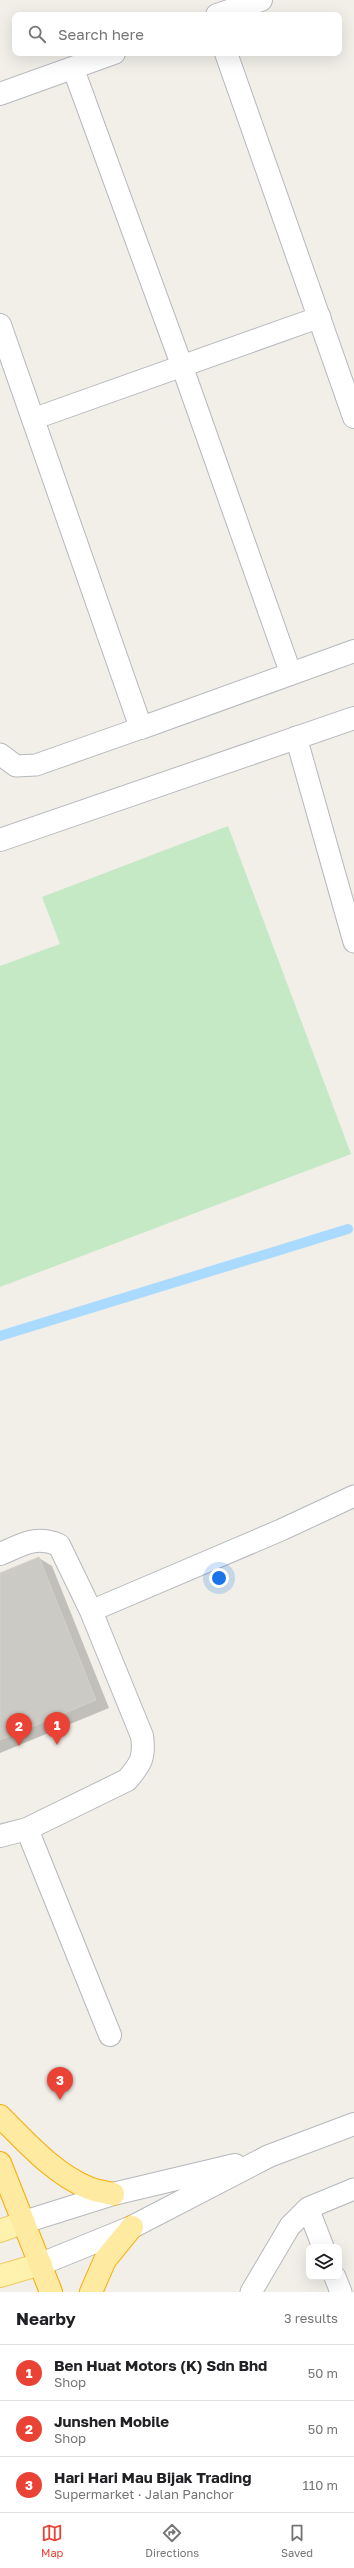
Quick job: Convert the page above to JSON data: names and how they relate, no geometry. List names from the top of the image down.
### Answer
{
  "page": {
    "search": "Search here",
    "pins": ["1", "2", "3"],
    "heading": ["Nearby", "3 results"],
    "list": [
      {
        "mark": "1",
        "name": "Ben Huat Motors (K) Sdn Bhd",
        "note": "Shop",
        "value": "50 m"
      },
      {
        "mark": "2",
        "name": "Junshen Mobile",
        "note": "Shop",
        "value": "50 m"
      },
      {
        "mark": "3",
        "name": "Hari Hari Mau Bijak Trading",
        "note": "Supermarket · Jalan Panchor",
        "value": "110 m"
      }
    ],
    "nav": ["Map", "Directions", "Saved"]
  }
}
